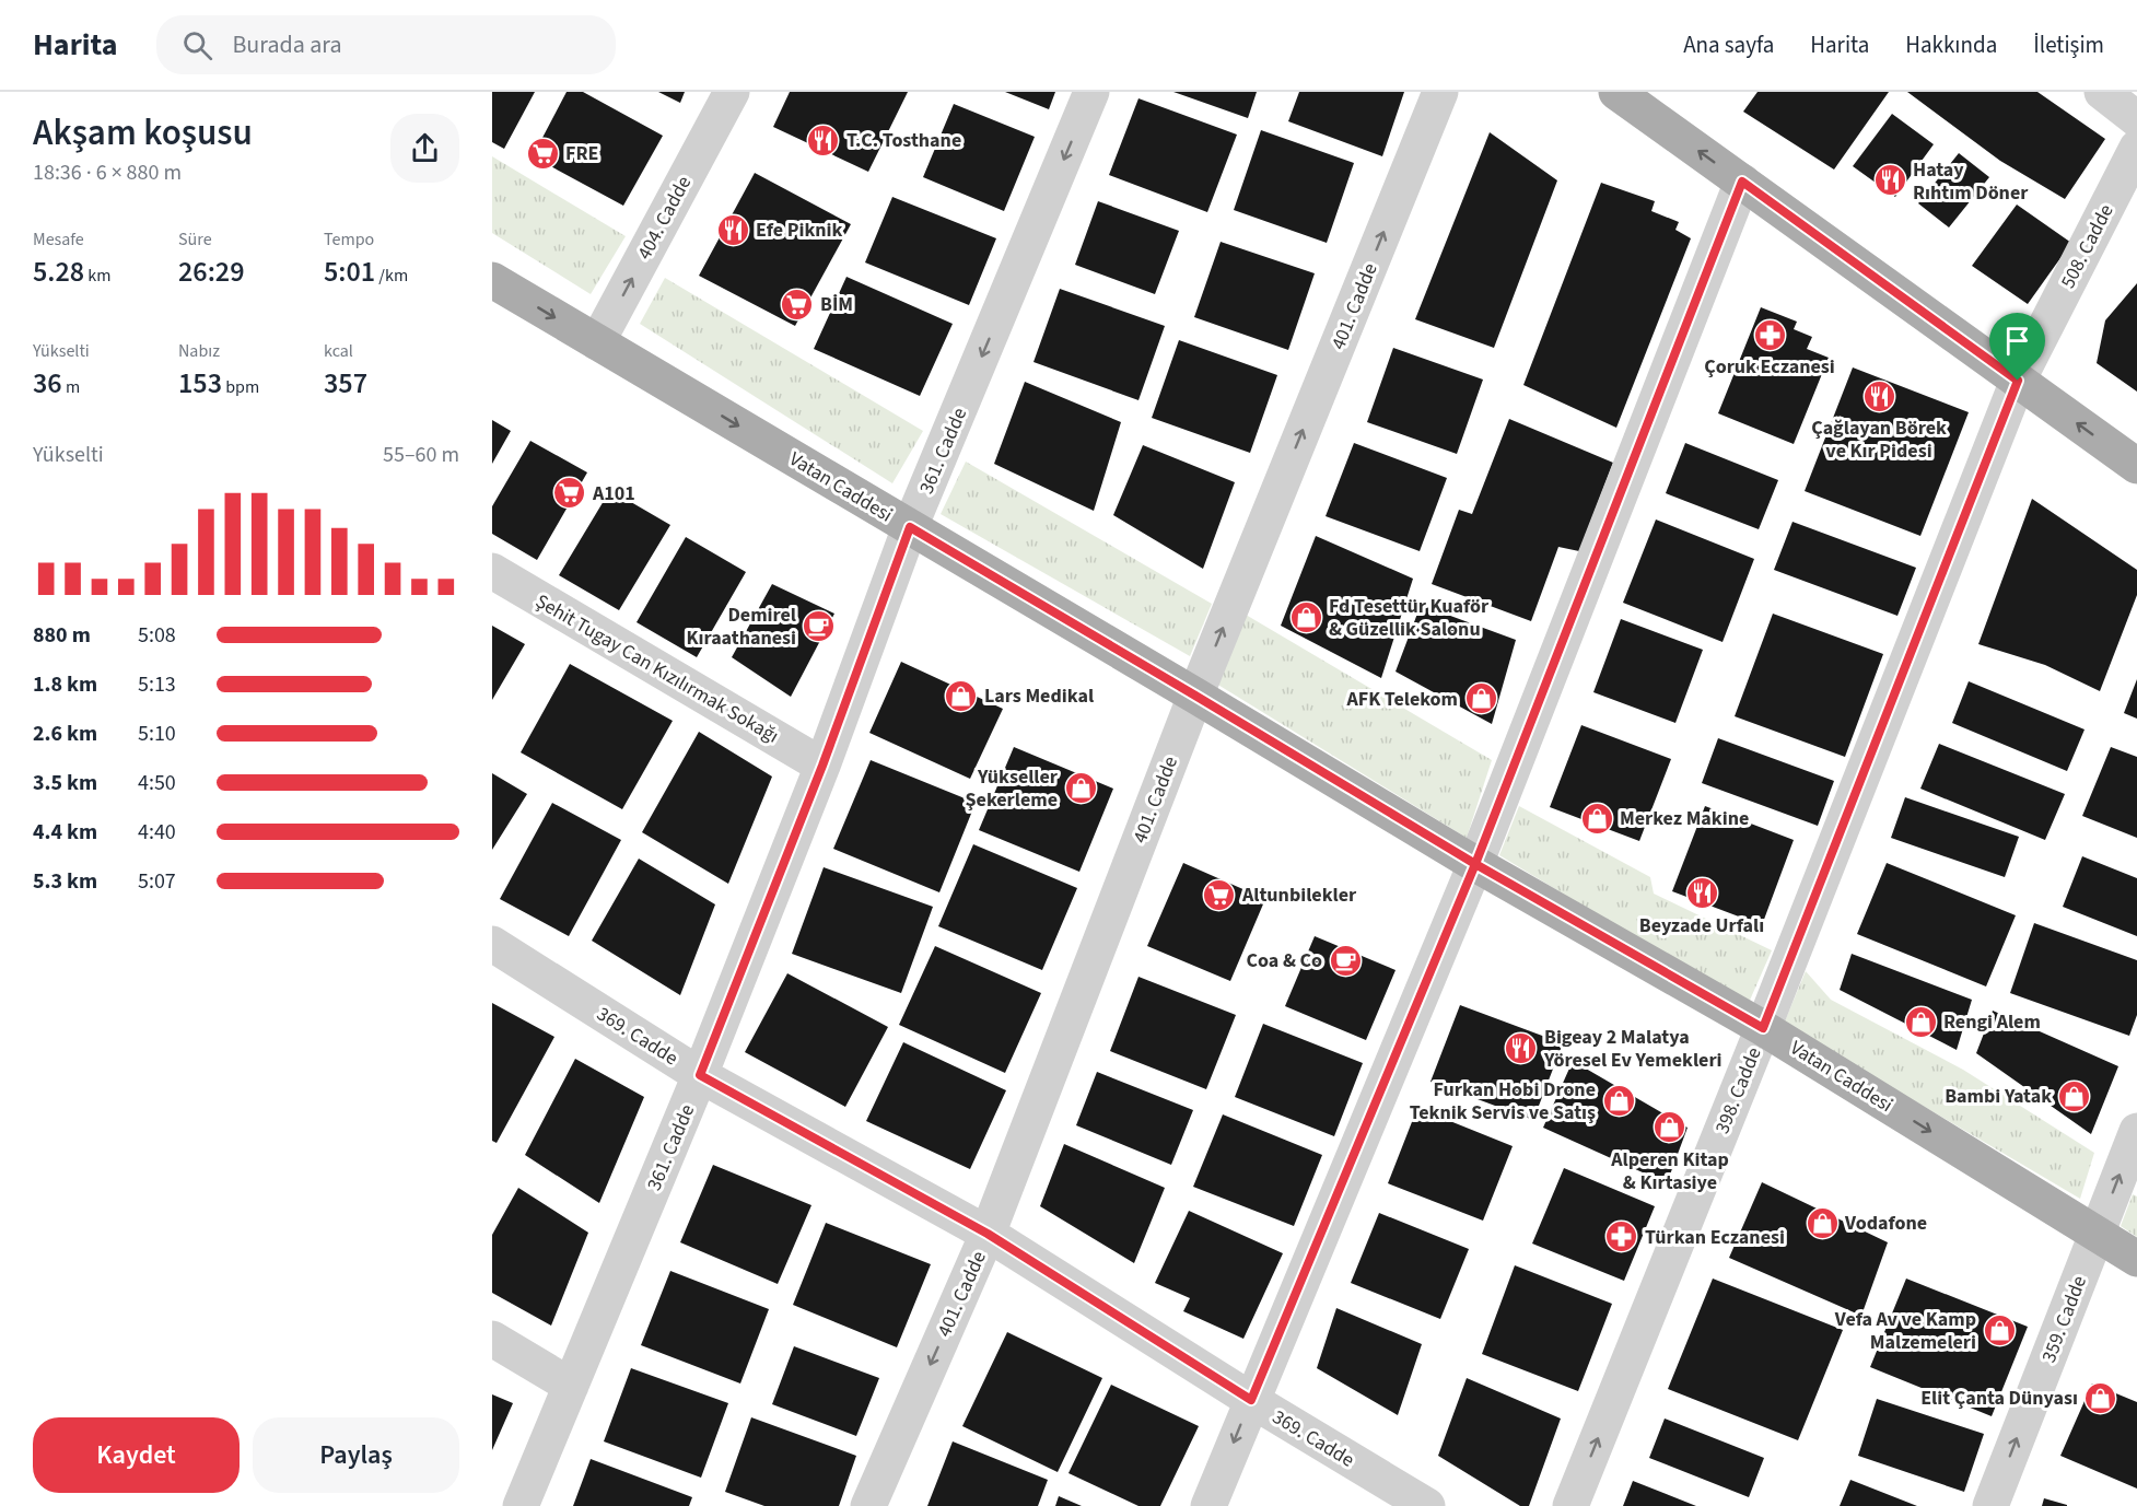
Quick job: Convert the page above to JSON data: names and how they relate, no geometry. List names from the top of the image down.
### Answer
{
  "streets": {
    "main road": ["Vatan Caddesi"],
    "street": [
      "404. Cadde",
      "508. Cadde",
      "401. Cadde",
      "361. Cadde",
      "Şehit Tugay Can Kızılırmak Sokağı",
      "369. Cadde",
      "398. Cadde",
      "359. Cadde"
    ]
  },
  "crossings": [
    ["404. Cadde", "Vatan Caddesi"],
    ["508. Cadde", "398. Cadde"],
    ["401. Cadde", "Vatan Caddesi"],
    ["401. Cadde", "369. Cadde"],
    ["361. Cadde", "Vatan Caddesi"],
    ["361. Cadde", "Şehit Tugay Can Kızılırmak Sokağı"],
    ["361. Cadde", "369. Cadde"],
    ["Vatan Caddesi", "398. Cadde"],
    ["Vatan Caddesi", "359. Cadde"]
  ],
  "one_way": [
    "404. Cadde",
    "Vatan Caddesi",
    "398. Cadde",
    "359. Cadde"
  ],
  "places": {
    "restaurant": [
      "T.C. Tosthane",
      "Hatay Rıhtım Döner",
      "Efe Piknik",
      "Çağlayan Börek ve Kır Pidesi",
      "Beyzade Urfalı",
      "Bigeay 2 Malatya Yöresel Ev Yemekleri"
    ],
    "supermarket": [
      "FRE",
      "BİM",
      "A101",
      "Altunbilekler"
    ],
    "pharmacy": ["Çoruk Eczanesi", "Türkan Eczanesi"],
    "shop": [
      "Fd Tesettür Kuaför & Güzellik Salonu",
      "Lars Medikal",
      "AFK Telekom",
      "Yükseller Şekerleme",
      "Merkez Makine",
      "Rengi Alem",
      "Bambi Yatak",
      "Furkan Hobi Drone Teknik Servis ve Satış",
      "Alperen Kitap & Kırtasiye",
      "Vodafone",
      "Vefa Av ve Kamp Malzemeleri",
      "Elit Çanta Dünyası"
    ],
    "cafe": ["Demirel Kıraathanesi", "Coa & Co"]
  },
  "page": {
    "header": "Harita",
    "search": "Burada ara",
    "nav": [
      "Ana sayfa",
      "Harita",
      "Hakkında",
      "İletişim"
    ],
    "heading": ["Akşam koşusu", "18:36 · 6 × 880 m"],
    "stats": [
      ["Mesafe", "5.28 km"],
      ["Süre", "26:29"],
      ["Tempo", "5:01 /km"],
      ["Yükselti", "36 m"],
      ["Nabız", "153 bpm"],
      ["kcal", "357"]
    ],
    "chart": ["Yükselti", "55–60 m"],
    "list": [
      {
        "name": "880 m",
        "note": "5:08"
      },
      {
        "name": "1.8 km",
        "note": "5:13"
      },
      {
        "name": "2.6 km",
        "note": "5:10"
      },
      {
        "name": "3.5 km",
        "note": "4:50"
      },
      {
        "name": "4.4 km",
        "note": "4:40"
      },
      {
        "name": "5.3 km",
        "note": "5:07"
      }
    ],
    "buttons": ["Kaydet", "Paylaş"]
  }
}
